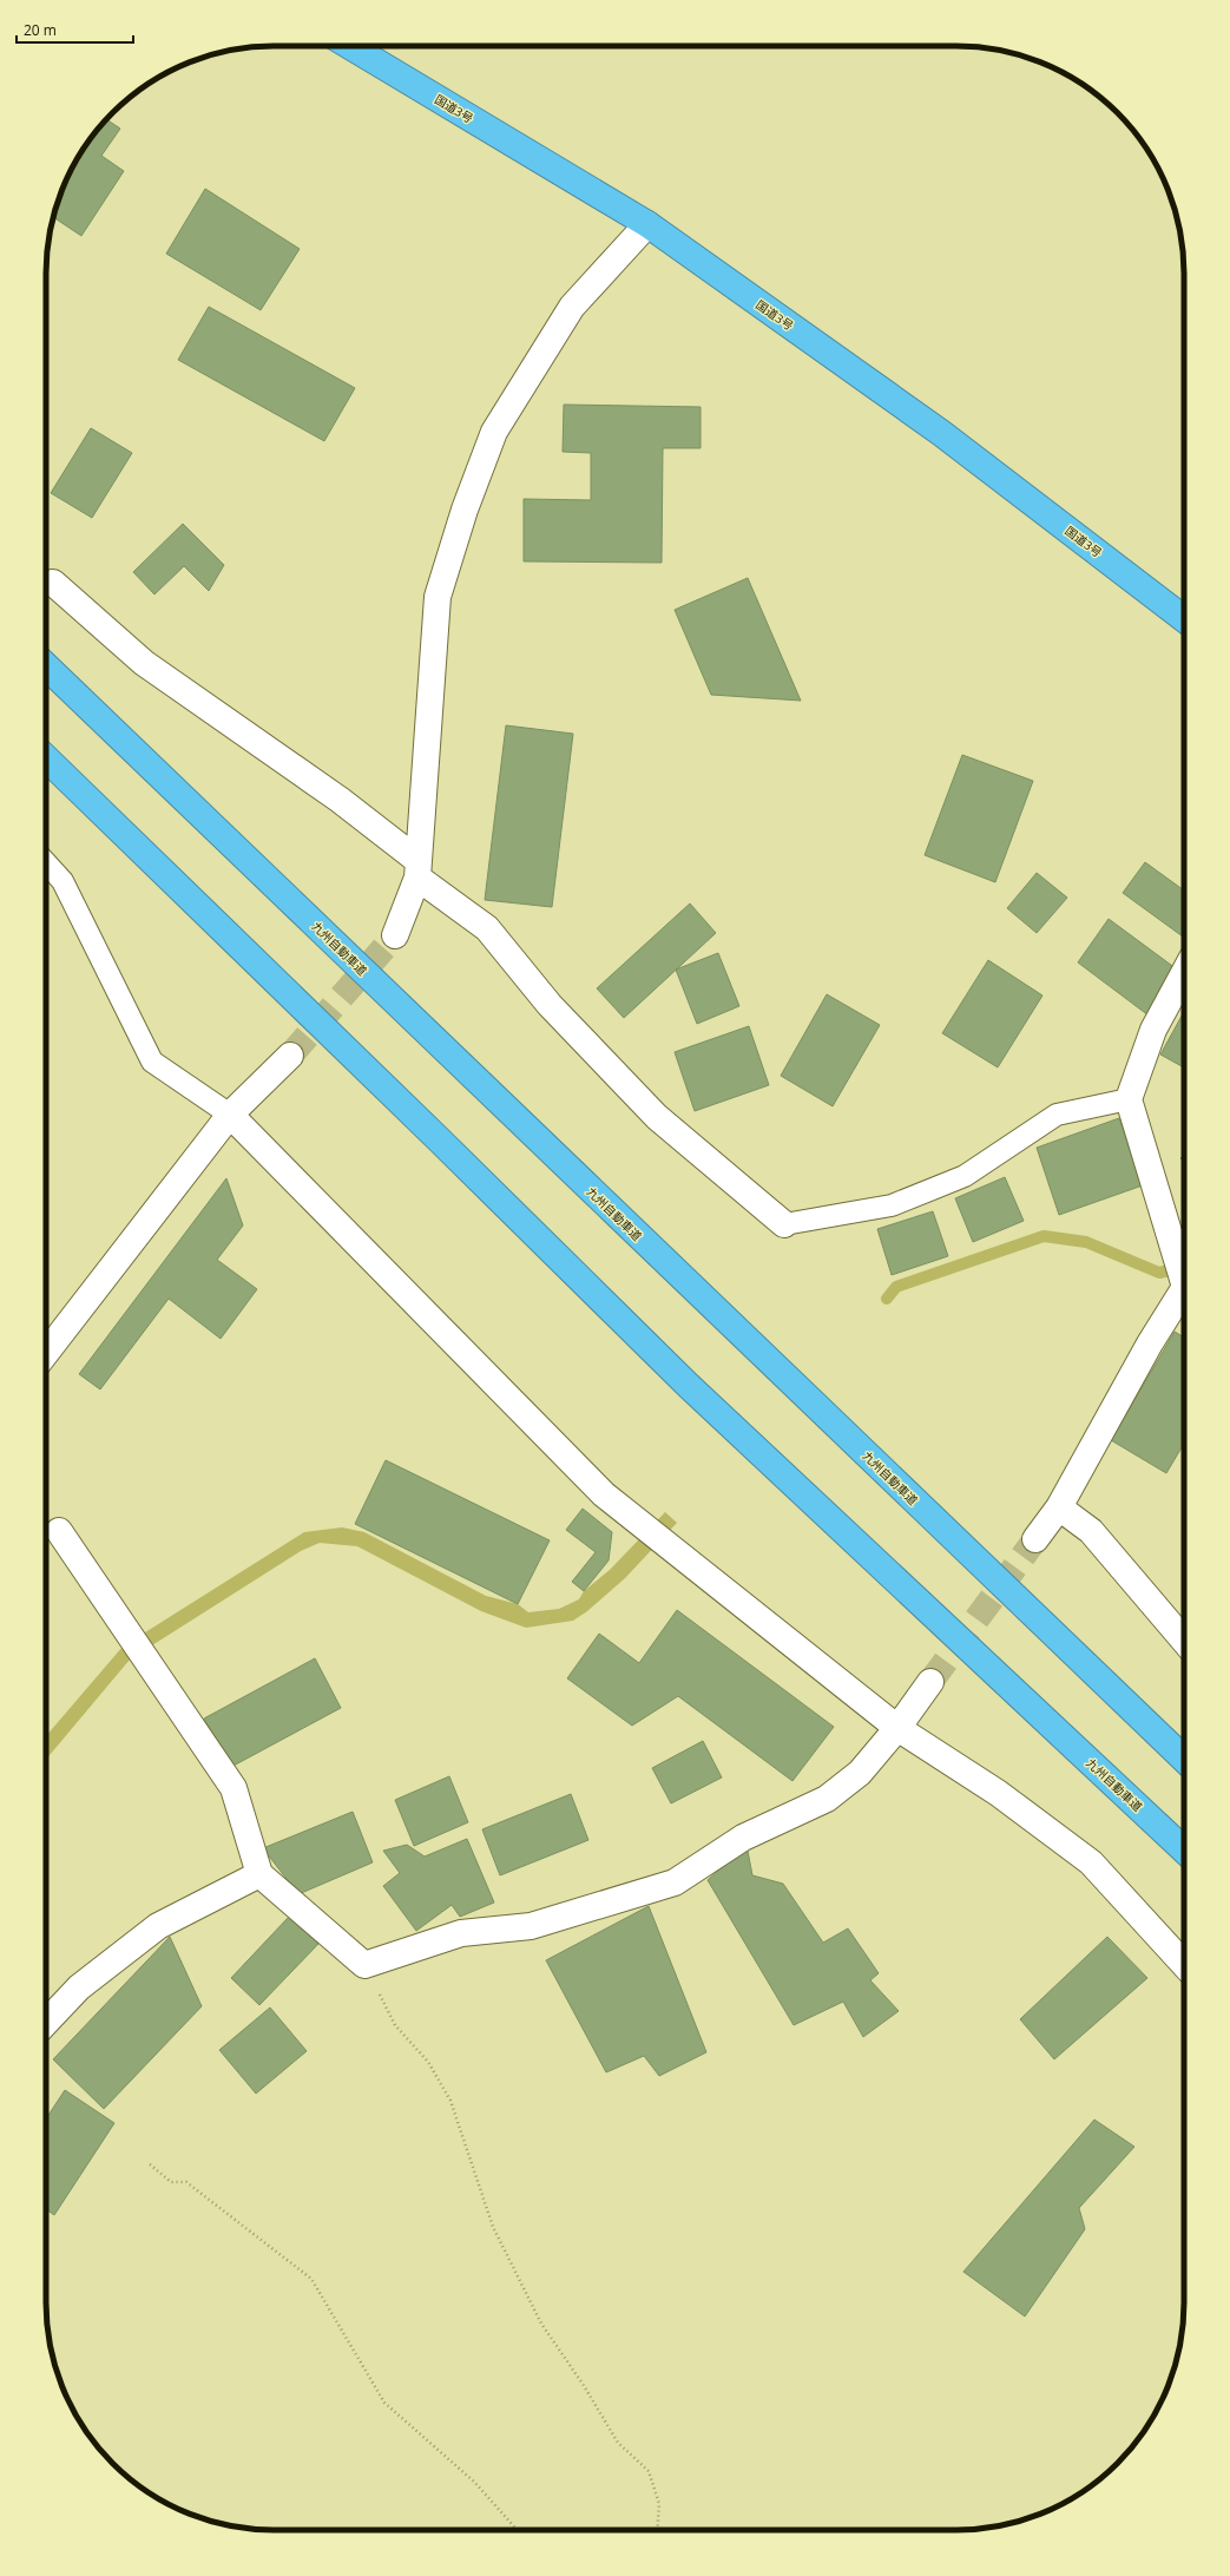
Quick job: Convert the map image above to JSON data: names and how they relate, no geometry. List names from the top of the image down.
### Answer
{
  "streets": {
    "highway": ["国道3号", "九州自動車道"]
  },
  "scale_bar": "20 m"
}
